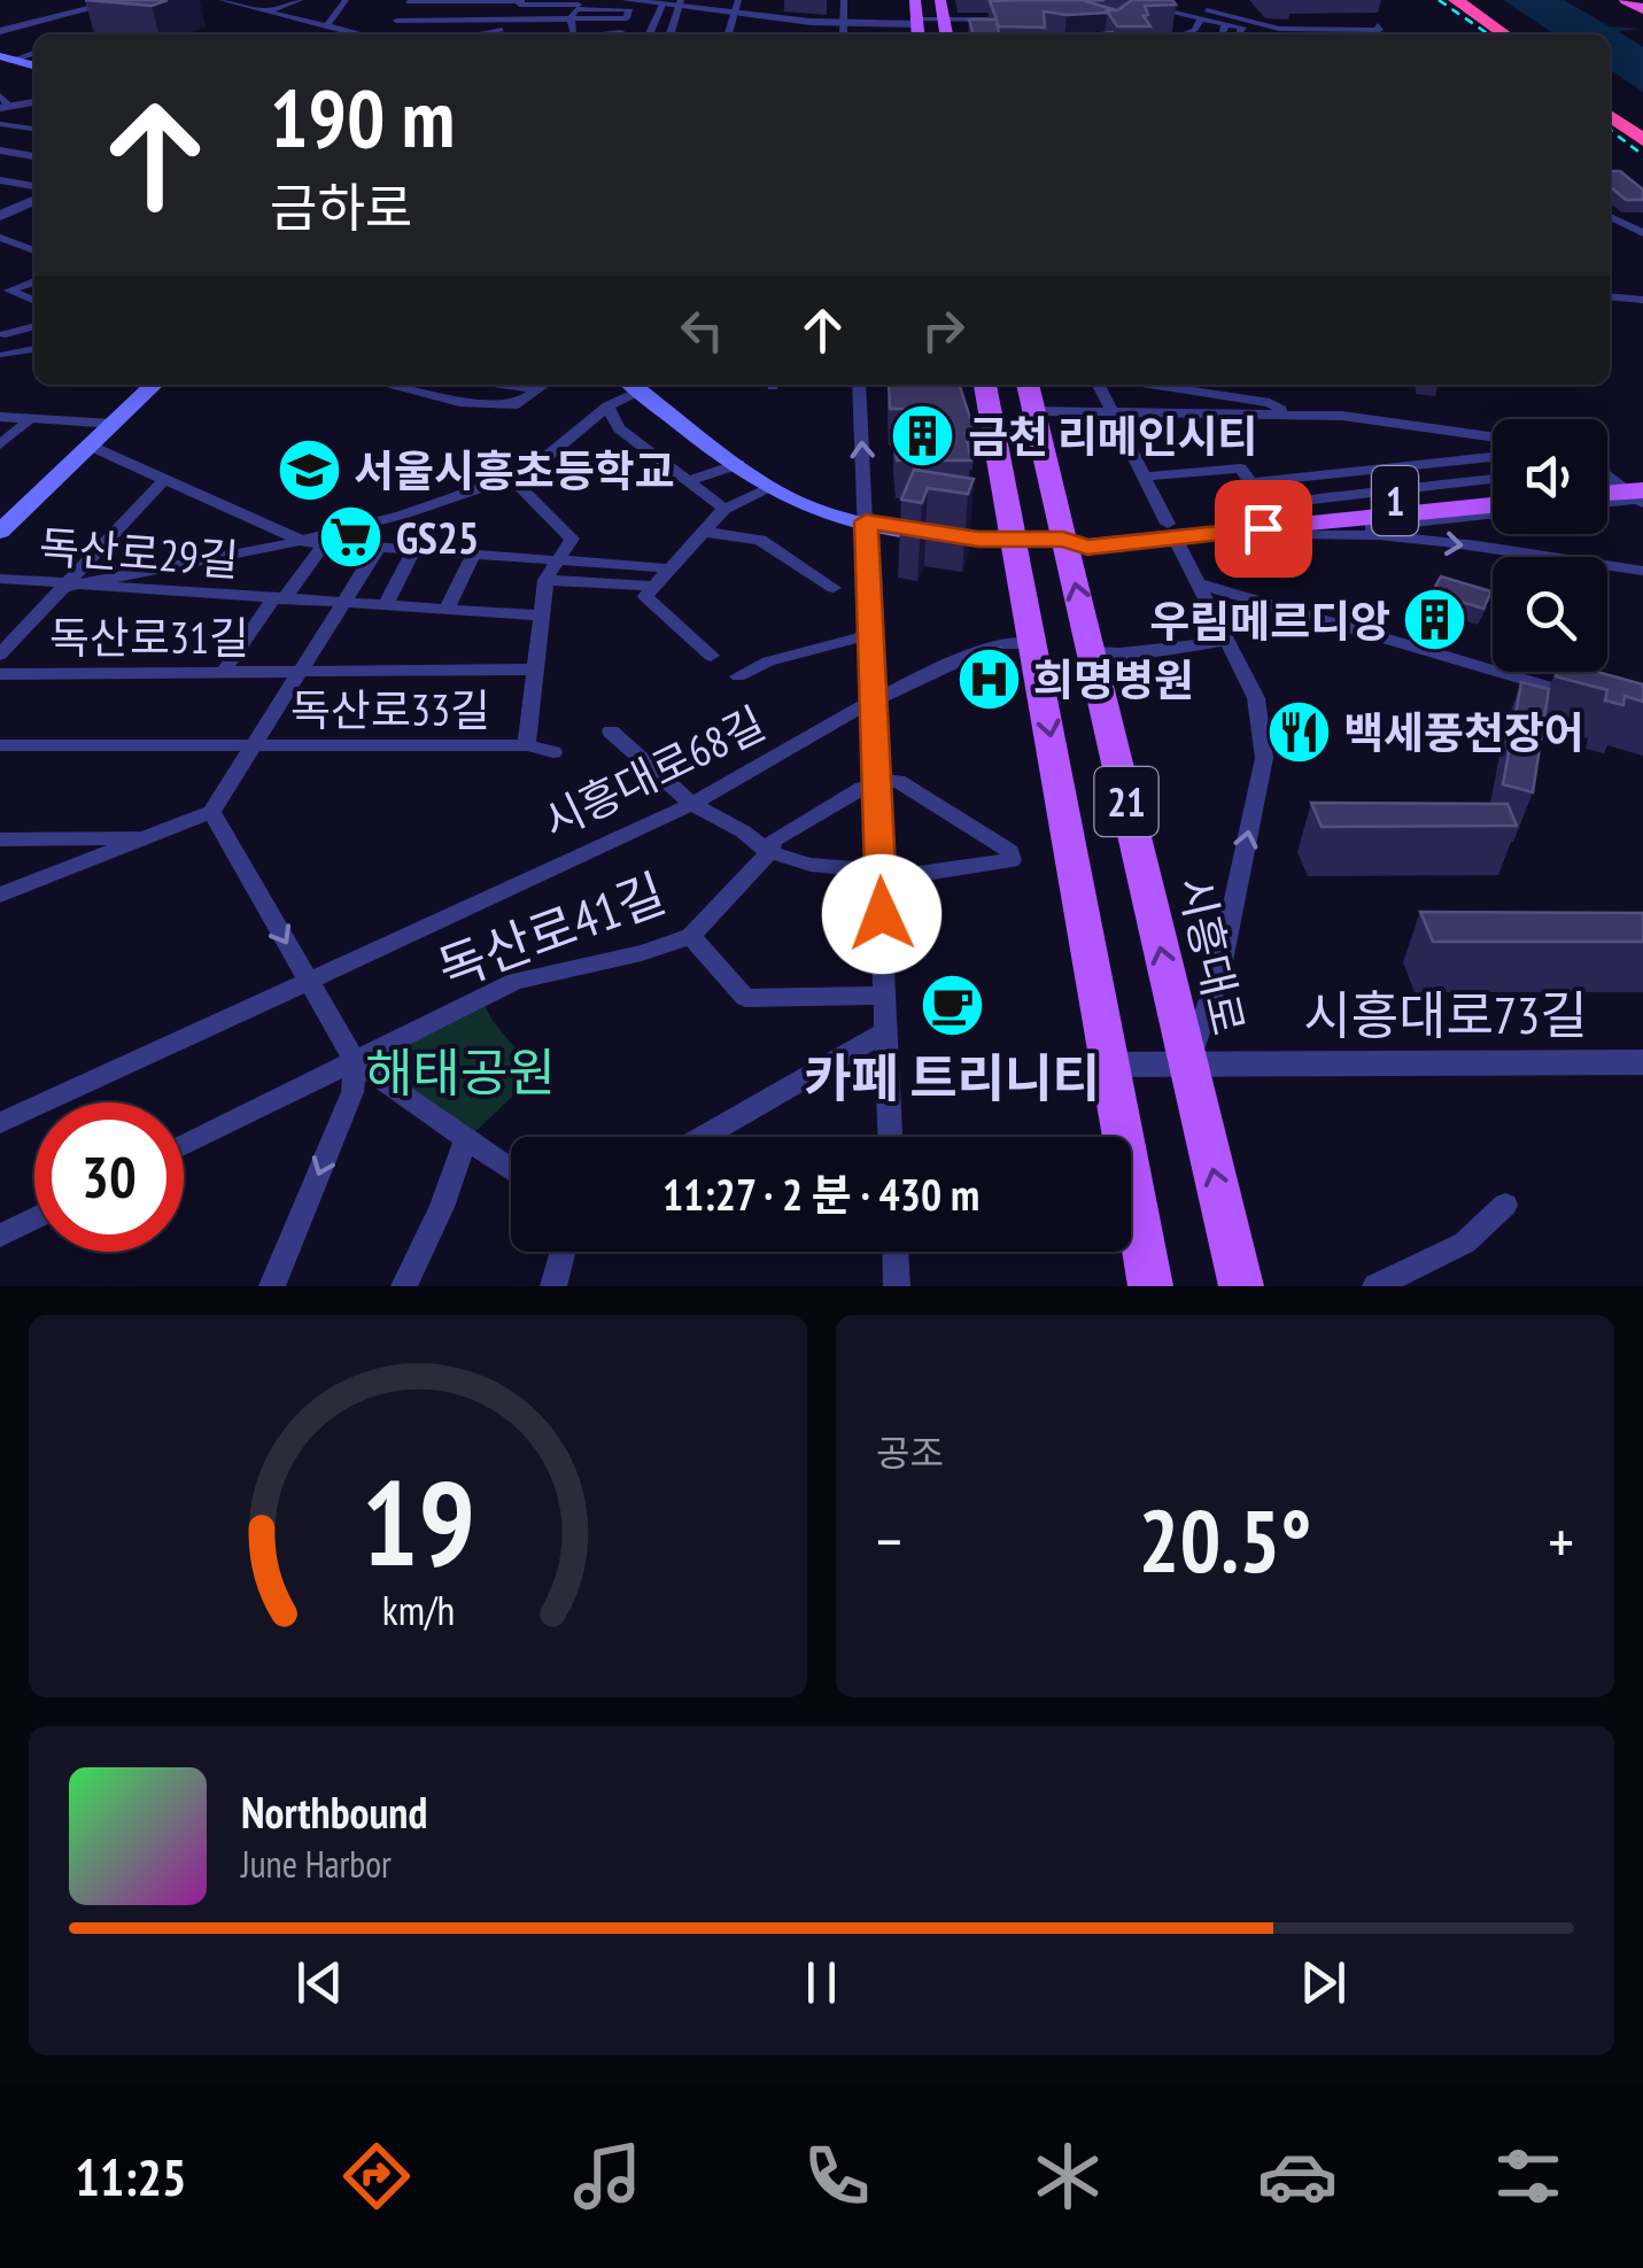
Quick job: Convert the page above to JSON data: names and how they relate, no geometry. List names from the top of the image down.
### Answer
{
  "streets": {
    "main road": ["1", "21", "시흥대로"],
    "street": [
      "독산로29길",
      "독산로31길",
      "독산로33길",
      "시흥대로68길",
      "독산로41길",
      "시흥대로73길"
    ]
  },
  "crossings": [
    ["1", "21"],
    ["1", "시흥대로"],
    ["독산로29길", "독산로31길"],
    ["독산로31길", "독산로33길"],
    ["시흥대로68길", "21"],
    ["21", "시흥대로73길"],
    ["시흥대로", "시흥대로73길"]
  ],
  "parks": ["해태공원"],
  "places": {
    "building": ["금천 리메인시티", "우림메르디앙"],
    "school or university": ["서울시흥초등학교"],
    "supermarket": ["GS25"],
    "hospital": ["희명병원"],
    "restaurant": ["백세풍천장어"],
    "cafe": ["카페 트리니티"]
  },
  "page": {
    "turn": ["190 m", "금하로"],
    "limit": "30",
    "trip": "11:27 · 2 분 · 430 m",
    "tile": "공조",
    "heat": ["−", "20.5°", "+"],
    "song": ["Northbound", "June Harbor"],
    "tabs": "11:25",
    "gauge": ["19", "km/h"]
  }
}
